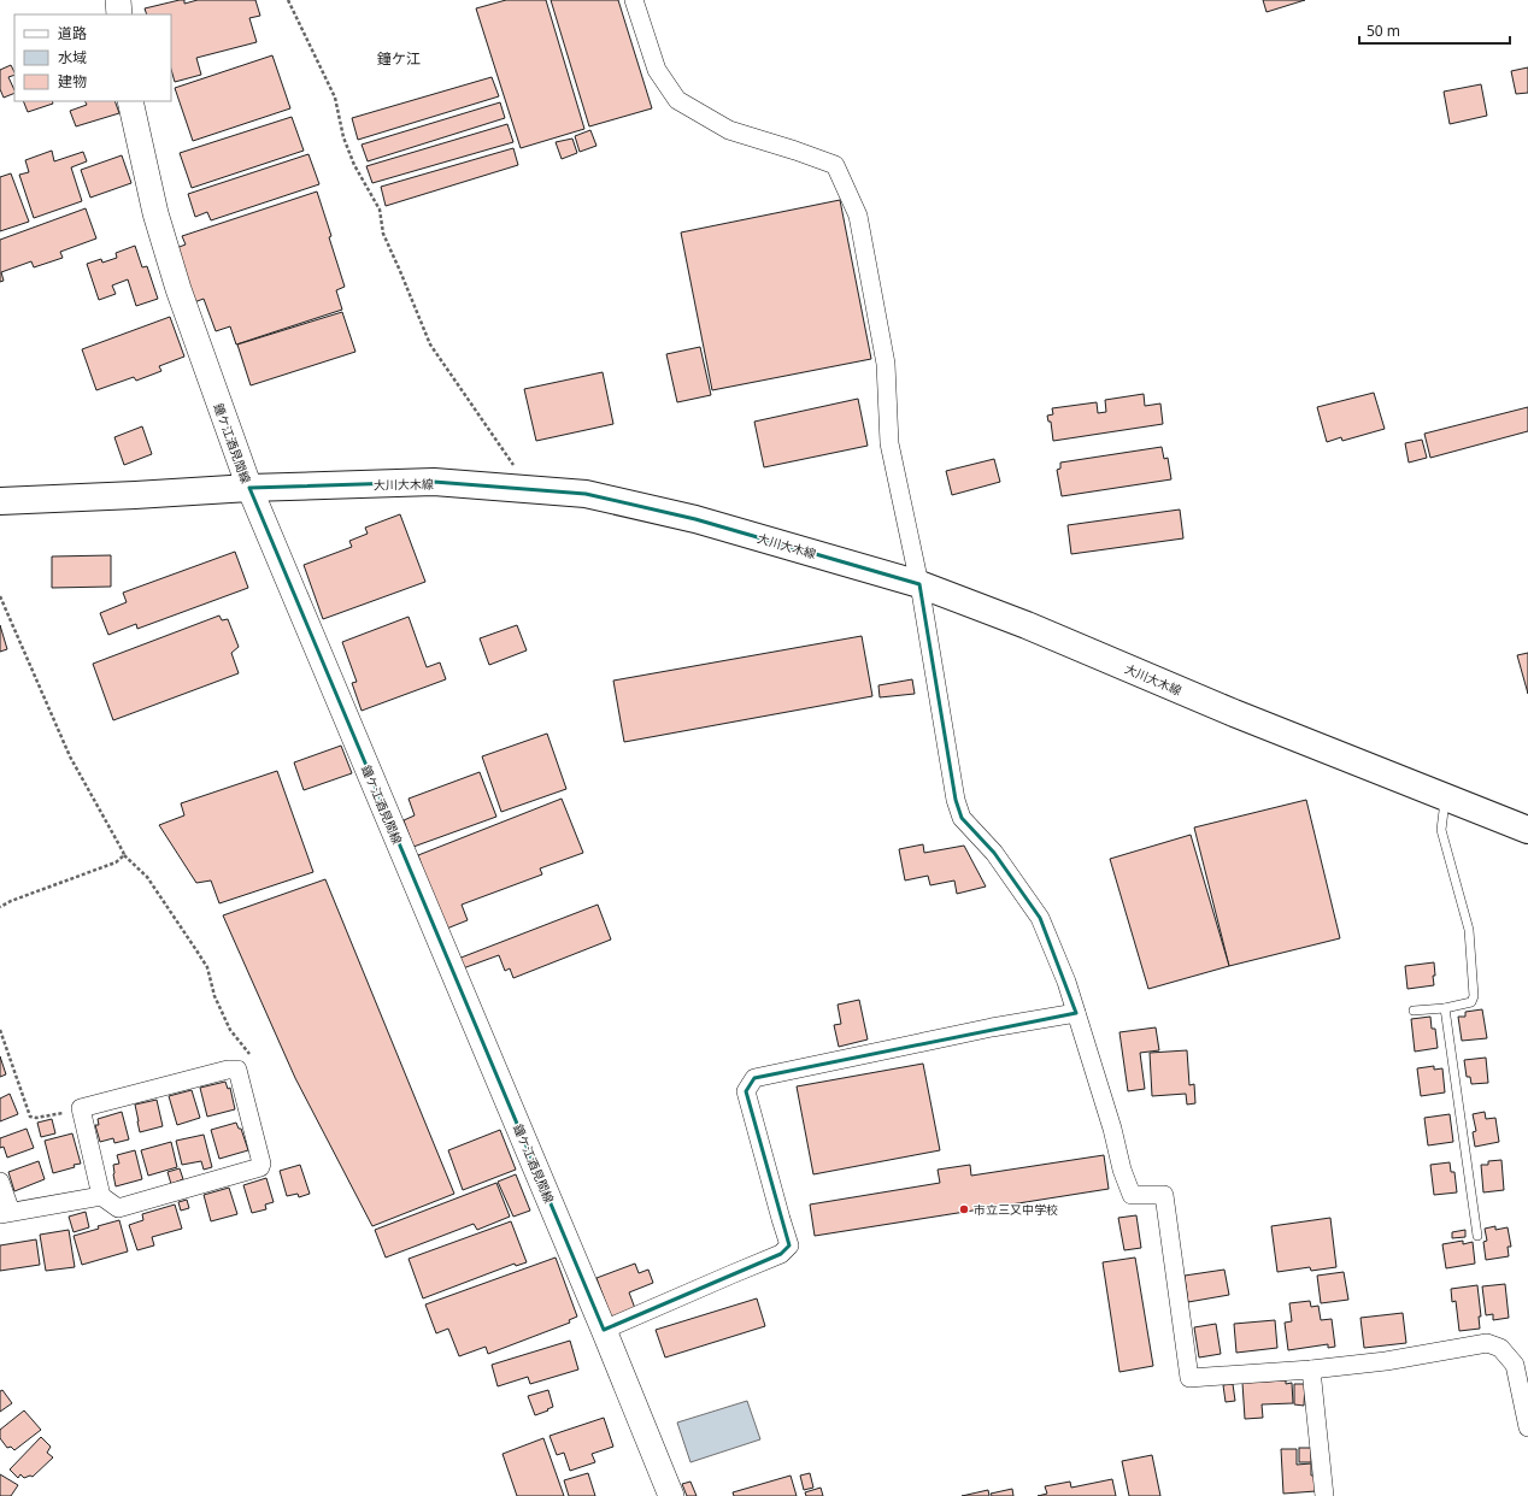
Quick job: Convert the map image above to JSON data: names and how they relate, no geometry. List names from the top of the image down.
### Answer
{
  "streets": {
    "main road": ["鐘ケ江酒見間線", "大川大木線"]
  },
  "crossings": [
    ["鐘ケ江酒見間線", "大川大木線"]
  ],
  "districts": ["鐘ケ江"],
  "places": ["市立三又中学校"],
  "legend": ["道路", "水域", "建物"],
  "scale_bar": "50 m"
}
